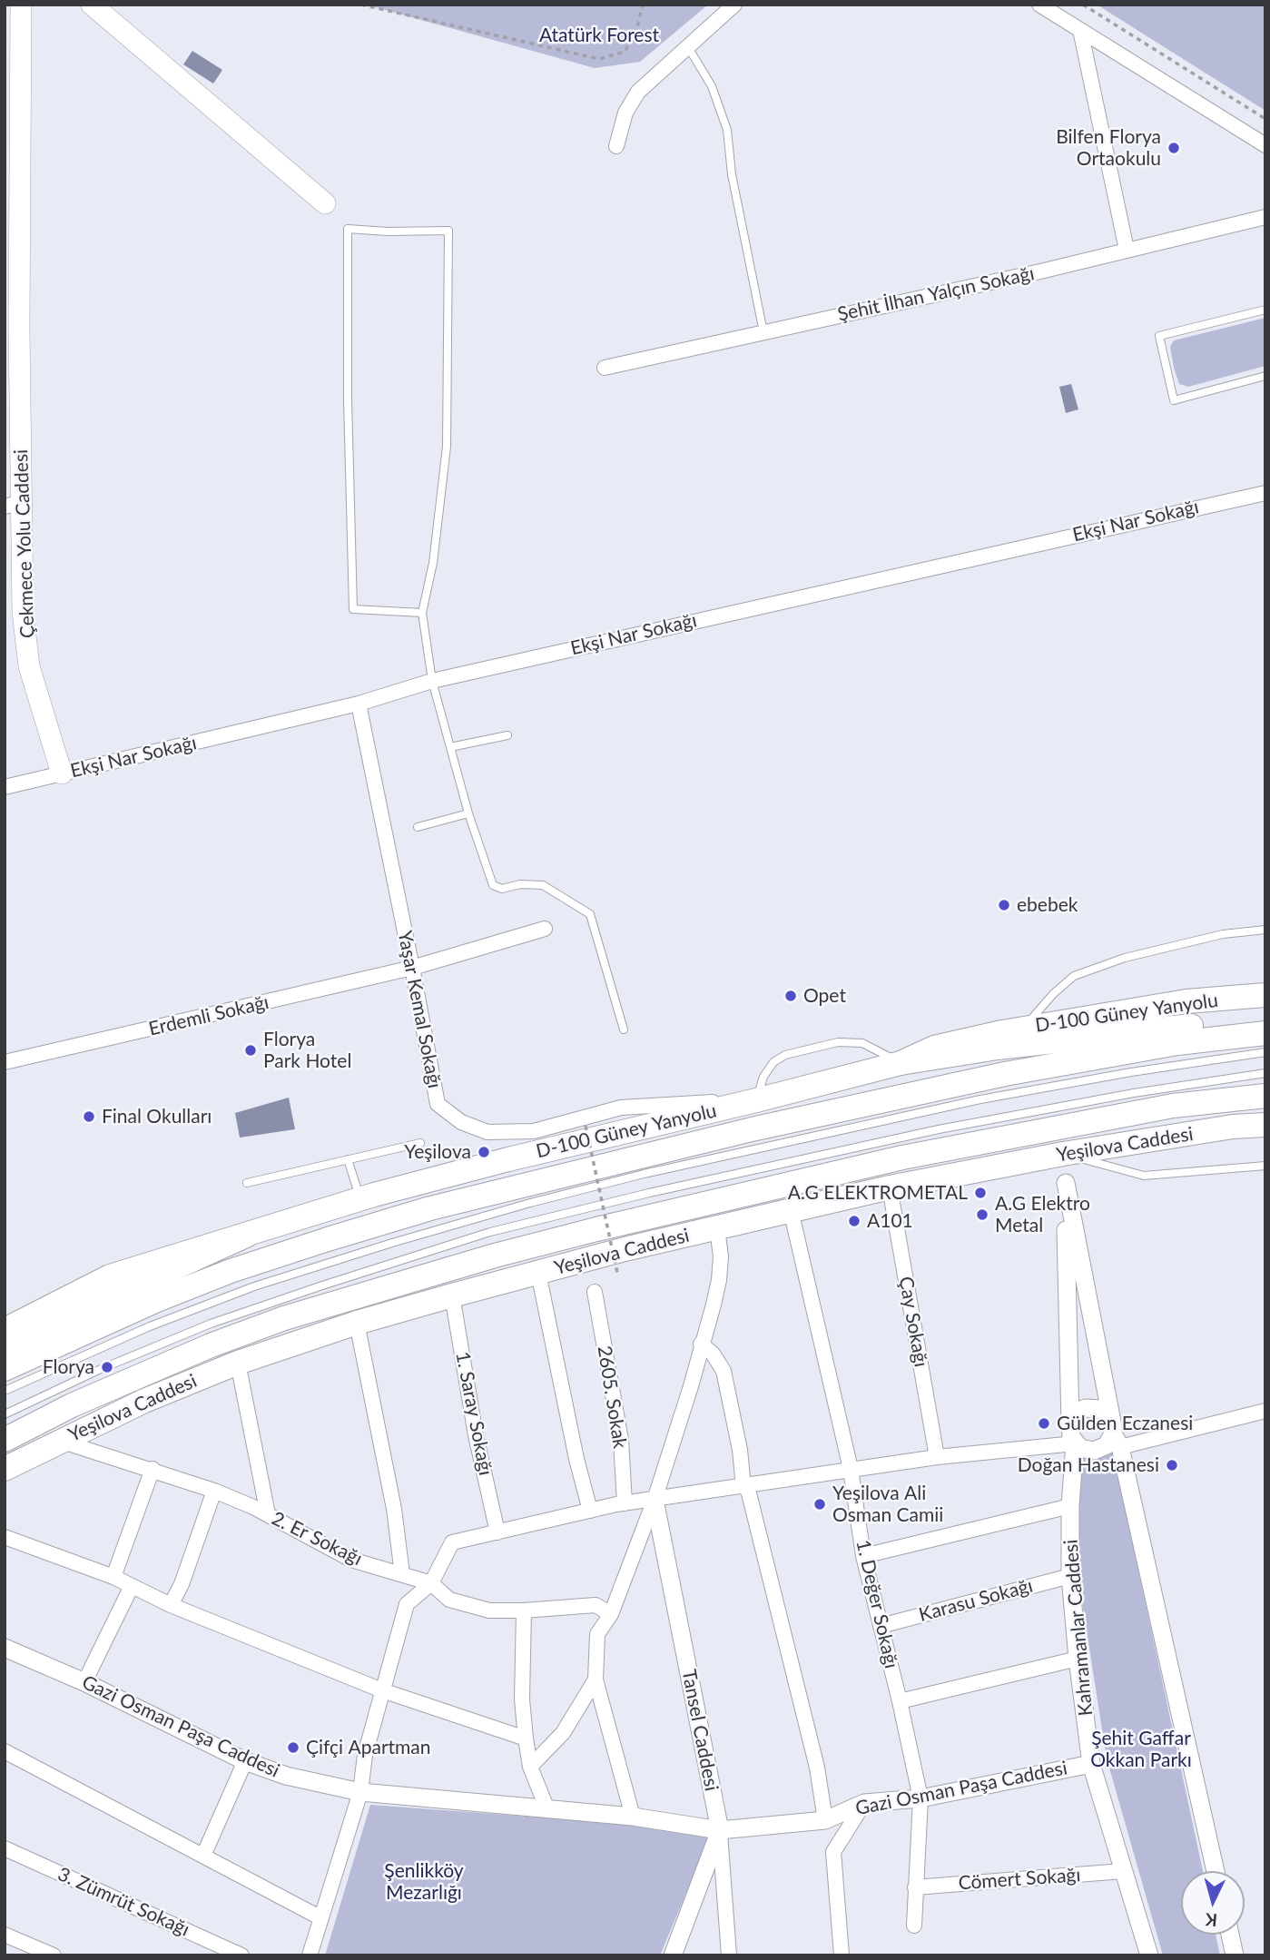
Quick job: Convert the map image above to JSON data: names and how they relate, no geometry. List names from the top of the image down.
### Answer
{
  "streets": {
    "main road": ["Çekmece Yolu Caddesi", "D-100 Güney Yanyolu", "Yeşilova Caddesi"],
    "street": [
      "Şehit İlhan Yalçın Sokağı",
      "Ekşi Nar Sokağı",
      "Yaşar Kemal Sokağı",
      "Erdemli Sokağı",
      "Çay Sokağı",
      "2605. Sokak",
      "1. Saray Sokağı",
      "2. Er Sokağı",
      "Karasu Sokağı",
      "1. Değer Sokağı",
      "Kahramanlar Caddesi",
      "Gazi Osman Paşa Caddesi",
      "Tansel Caddesi",
      "Cömert Sokağı",
      "3. Zümrüt Sokağı"
    ]
  },
  "crossings": [
    ["Ekşi Nar Sokağı", "Çekmece Yolu Caddesi"],
    ["Ekşi Nar Sokağı", "Yaşar Kemal Sokağı"],
    ["Yaşar Kemal Sokağı", "D-100 Güney Yanyolu"],
    ["Yaşar Kemal Sokağı", "Erdemli Sokağı"],
    ["Yeşilova Caddesi", "Çay Sokağı"],
    ["Yeşilova Caddesi", "1. Saray Sokağı"],
    ["Yeşilova Caddesi", "2. Er Sokağı"],
    ["Yeşilova Caddesi", "1. Değer Sokağı"],
    ["Karasu Sokağı", "1. Değer Sokağı"],
    ["Karasu Sokağı", "Kahramanlar Caddesi"],
    ["1. Değer Sokağı", "Gazi Osman Paşa Caddesi"],
    ["1. Değer Sokağı", "Cömert Sokağı"],
    ["Kahramanlar Caddesi", "Gazi Osman Paşa Caddesi"],
    ["Kahramanlar Caddesi", "Cömert Sokağı"],
    ["Gazi Osman Paşa Caddesi", "Tansel Caddesi"]
  ],
  "parks": ["Atatürk Forest", "Şehit Gaffar Okkan Parkı", "Şenlikköy Mezarlığı"],
  "places": [
    "Bilfen Florya Ortaokulu",
    "ebebek",
    "Opet",
    "Florya Park Hotel",
    "Final Okulları",
    "Yeşilova",
    "A.G ELEKTROMETAL",
    "A.G Elektro Metal",
    "A101",
    "Florya",
    "Gülden Eczanesi",
    "Doğan Hastanesi",
    "Yeşilova Ali Osman Camii",
    "Çifçi Apartman"
  ],
  "north": "bottom"
}
